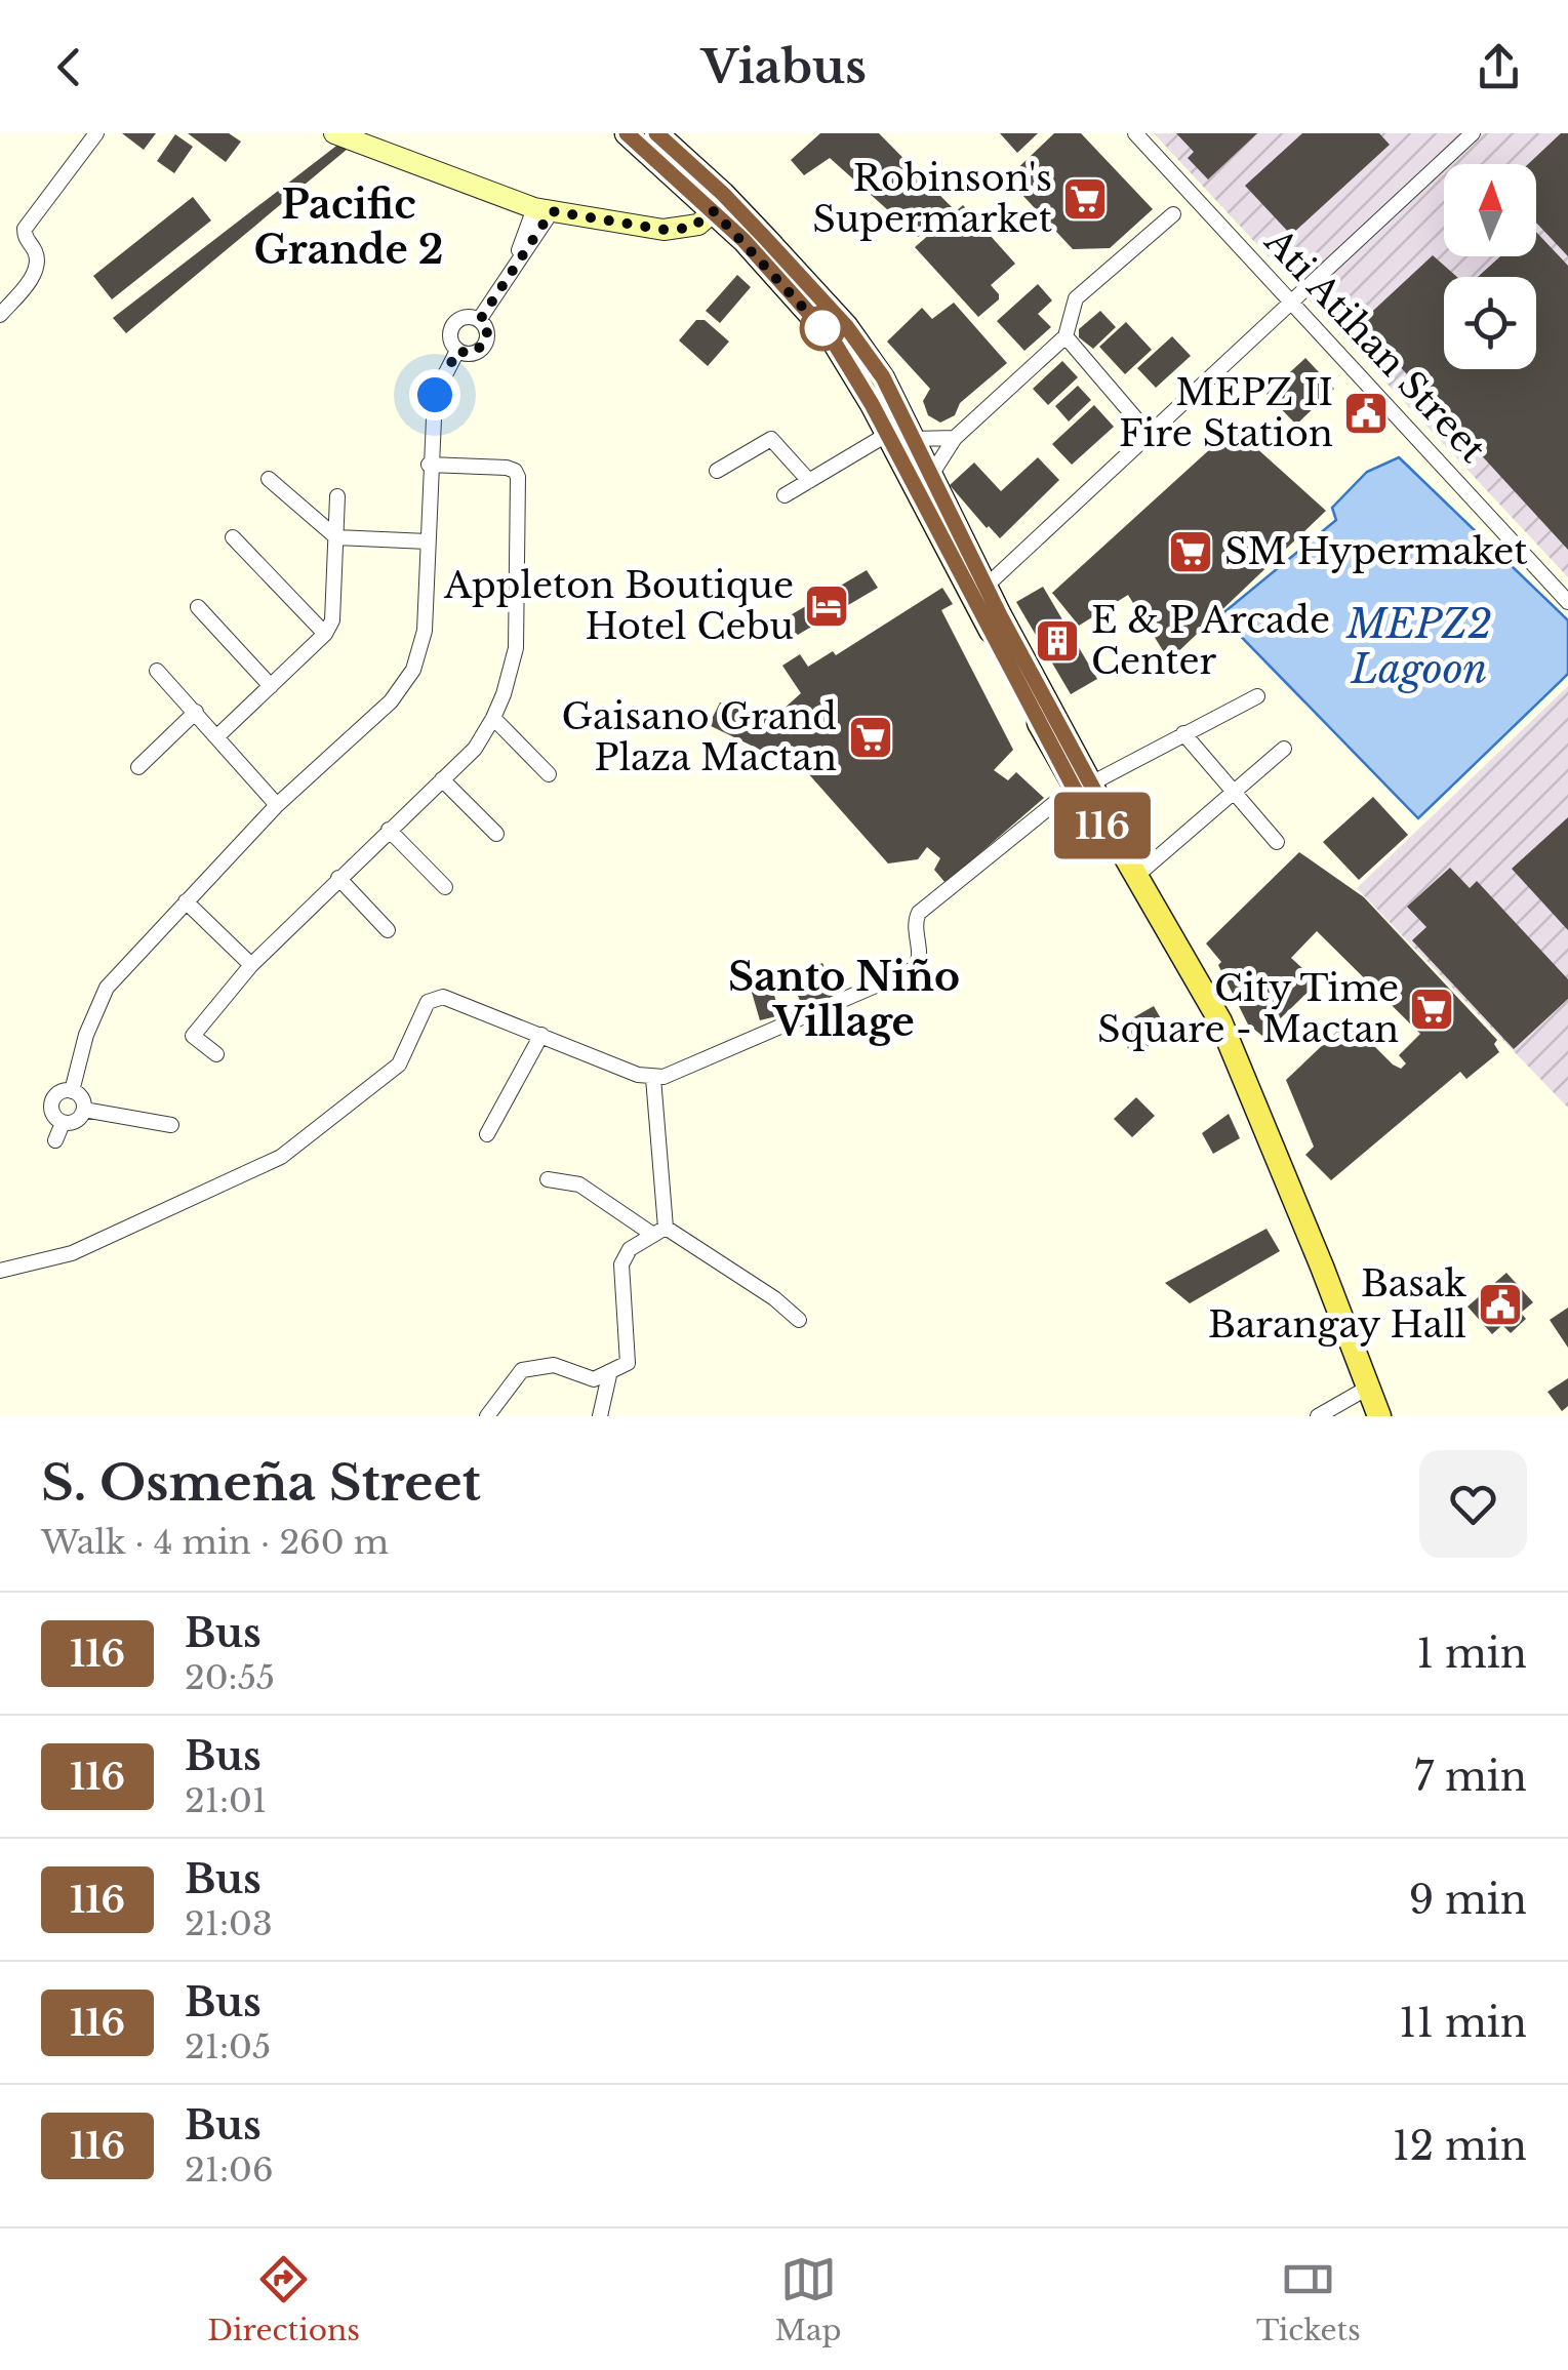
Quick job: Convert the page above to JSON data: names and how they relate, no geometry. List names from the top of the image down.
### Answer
{
  "streets": {
    "street": ["Ati Atihan Street"]
  },
  "districts": ["Pacific Grande 2", "Santo Niño Village"],
  "water": ["MEPZ2 Lagoon"],
  "places": {
    "supermarket": [
      "Robinson's Supermarket",
      "SM Hypermaket",
      "Gaisano Grand Plaza Mactan",
      "City Time Square - Mactan"
    ],
    "public building": ["MEPZ II Fire Station", "Basak Barangay Hall"],
    "hotel": ["Appleton Boutique Hotel Cebu"],
    "building": ["E & P Arcade Center"]
  },
  "lines": ["bus line 116"],
  "north": "top",
  "page": {
    "header": "Viabus",
    "on_map": "116",
    "heading": ["S. Osmeña Street", "Walk · 4 min · 260 m"],
    "list": [
      {
        "mark": "116",
        "name": "Bus",
        "note": "20:55",
        "value": "1 min"
      },
      {
        "mark": "116",
        "name": "Bus",
        "note": "21:01",
        "value": "7 min"
      },
      {
        "mark": "116",
        "name": "Bus",
        "note": "21:03",
        "value": "9 min"
      },
      {
        "mark": "116",
        "name": "Bus",
        "note": "21:05",
        "value": "11 min"
      },
      {
        "mark": "116",
        "name": "Bus",
        "note": "21:06",
        "value": "12 min"
      }
    ],
    "tabs": ["Directions", "Map", "Tickets"]
  }
}
